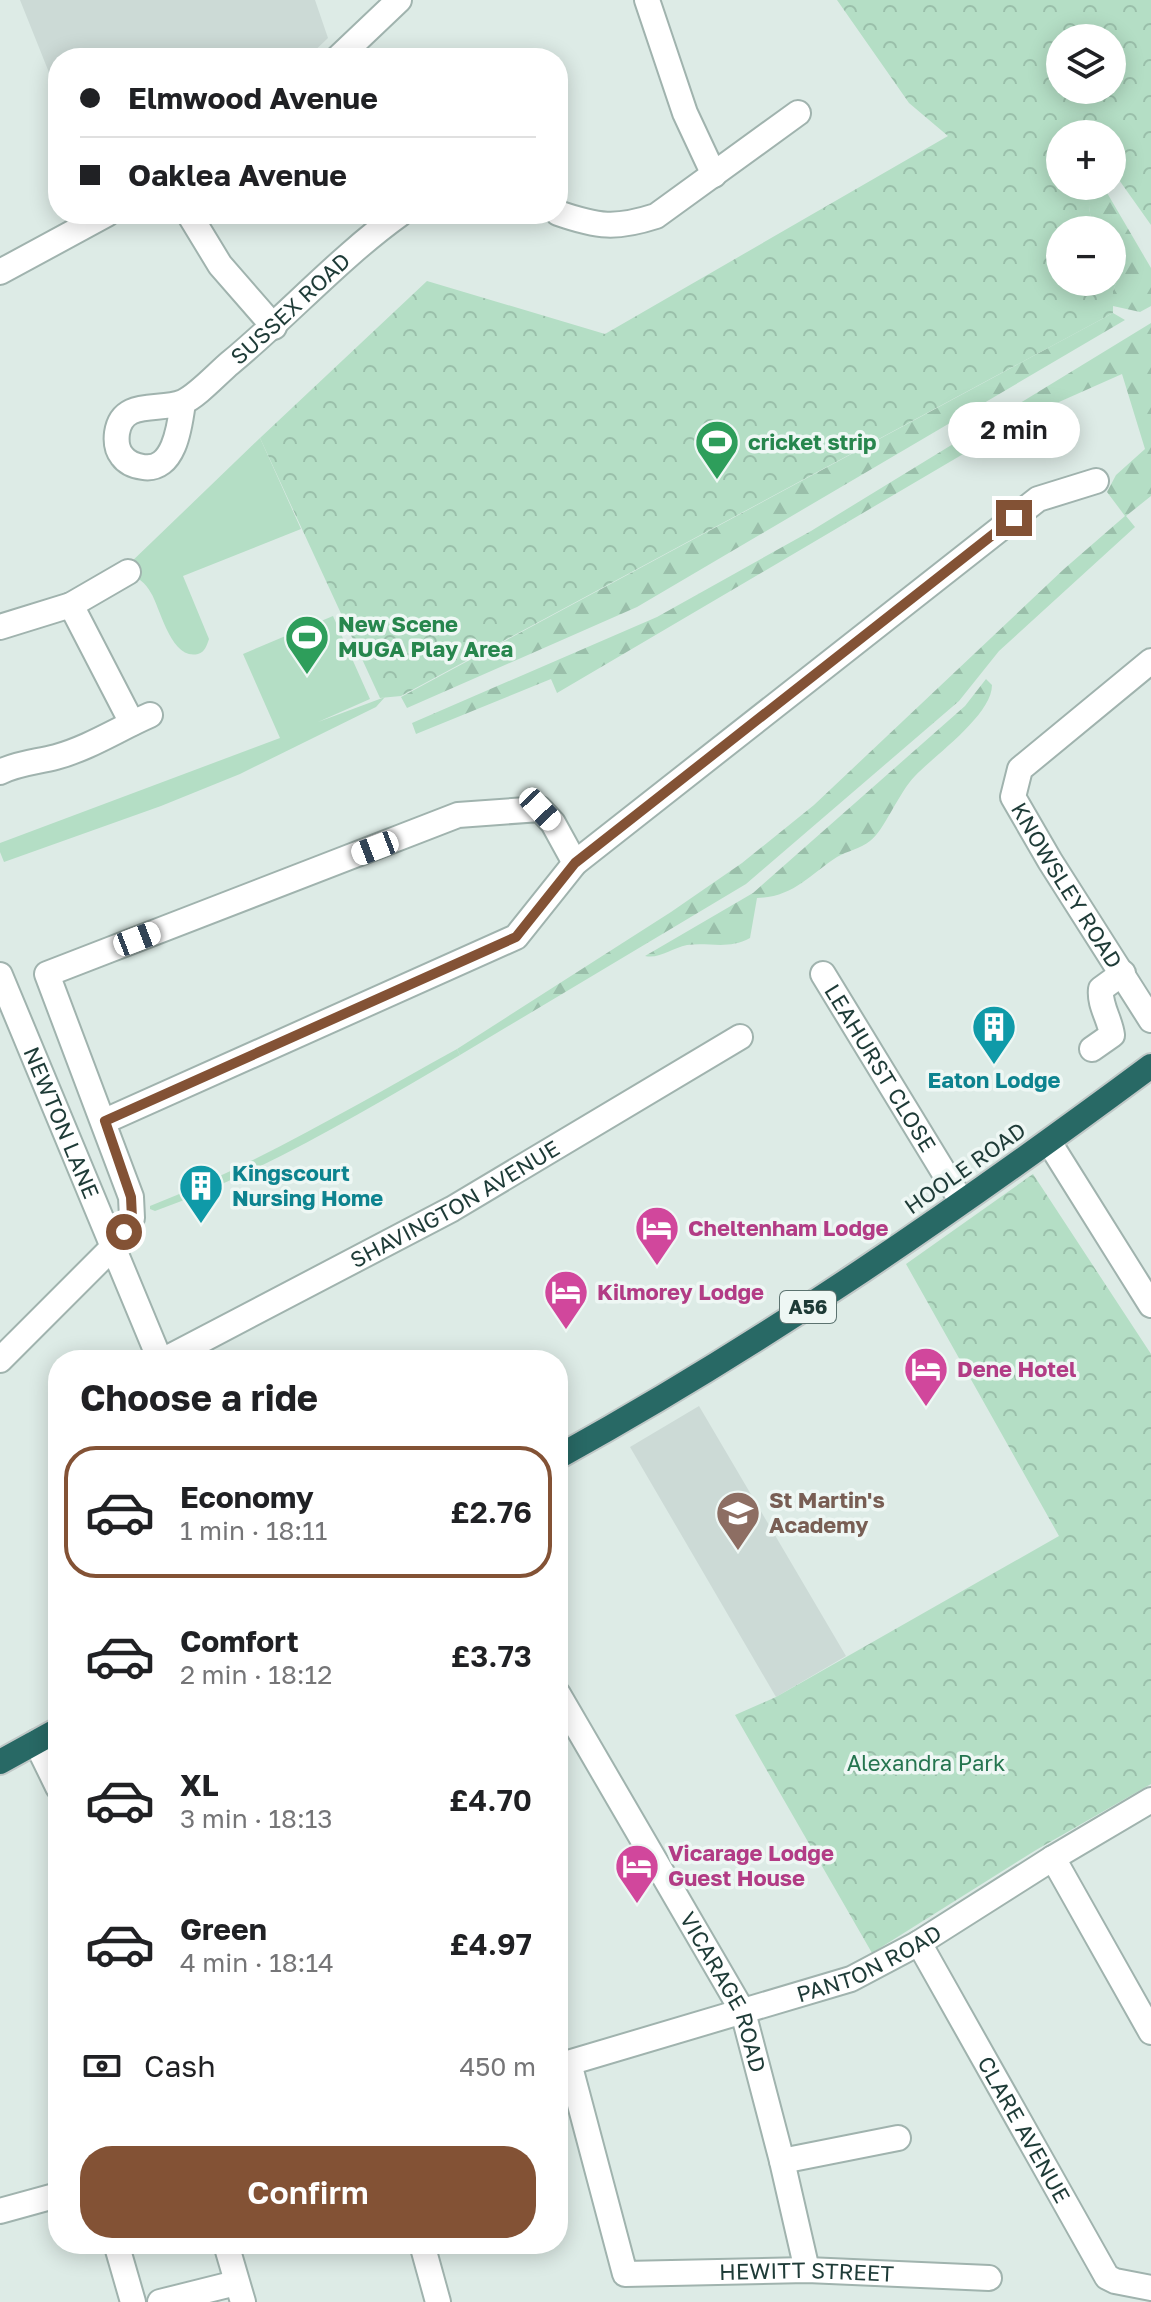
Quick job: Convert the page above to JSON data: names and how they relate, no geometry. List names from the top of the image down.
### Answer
{
  "streets": {
    "highway": ["HOOLE ROAD", "A56"],
    "street": [
      "SUSSEX ROAD",
      "KNOWSLEY ROAD",
      "LEAHURST CLOSE",
      "NEWTON LANE",
      "SHAVINGTON AVENUE",
      "PANTON ROAD",
      "VICARAGE ROAD",
      "CLARE AVENUE",
      "HEWITT STREET"
    ]
  },
  "crossings": [
    ["LEAHURST CLOSE", "HOOLE ROAD"],
    ["PANTON ROAD", "VICARAGE ROAD"],
    ["PANTON ROAD", "CLARE AVENUE"],
    ["VICARAGE ROAD", "HEWITT STREET"]
  ],
  "parks": ["Alexandra Park"],
  "places": {
    "sports": ["cricket strip", "New Scene MUGA Play Area"],
    "building": ["Eaton Lodge", "Kingscourt Nursing Home"],
    "hotel": [
      "Cheltenham Lodge",
      "Kilmorey Lodge",
      "Dene Hotel",
      "Vicarage Lodge Guest House"
    ],
    "school or university": ["St Martin's Academy"]
  },
  "page": {
    "map_buttons": ["+", "−"],
    "banner": ["Elmwood Avenue", "Oaklea Avenue"],
    "bubble": "2 min",
    "heading": "Choose a ride",
    "list": [
      {
        "name": "Economy",
        "note": "1 min · 18:11",
        "value": "£2.76"
      },
      {
        "name": "Comfort",
        "note": "2 min · 18:12",
        "value": "£3.73"
      },
      {
        "name": "XL",
        "note": "3 min · 18:13",
        "value": "£4.70"
      },
      {
        "name": "Green",
        "note": "4 min · 18:14",
        "value": "£4.97"
      }
    ],
    "pay": ["Cash", "450 m"],
    "buttons": "Confirm"
  }
}
